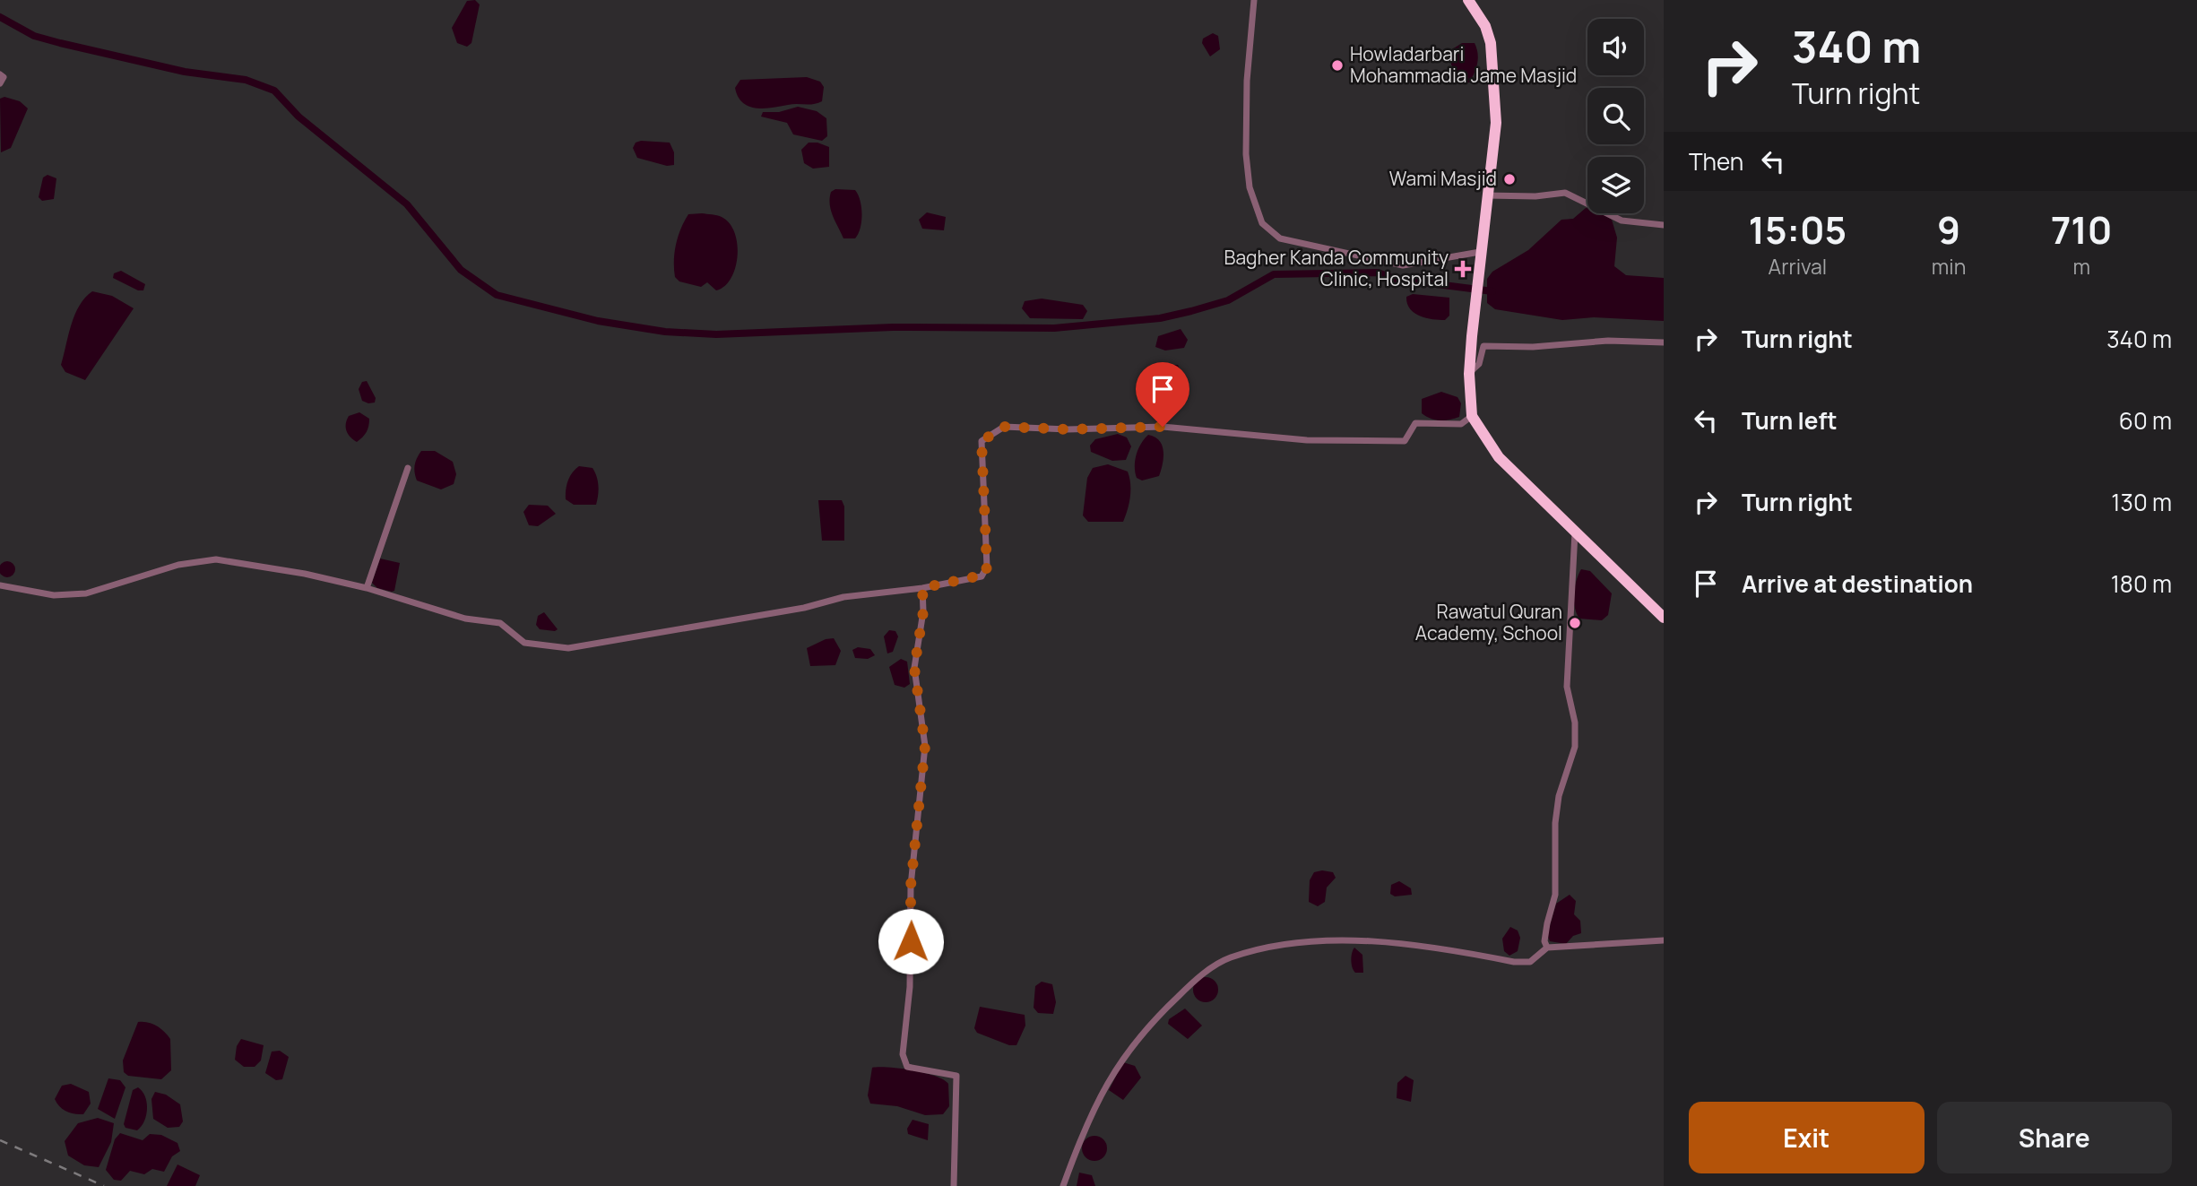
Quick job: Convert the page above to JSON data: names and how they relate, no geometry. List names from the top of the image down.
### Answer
{
  "places": {
    "other": ["Howladarbari Mohammadia Jame Masjid", "Wami Masjid", "Rawatul Quran Academy, School"],
    "health": ["Bagher Kanda Community Clinic, Hospital"]
  },
  "page": {
    "turn": ["340 m", "Turn right"],
    "then": "Then",
    "eta": [
      "15:05",
      "Arrival",
      "9",
      "min",
      "710",
      "m"
    ],
    "list": [
      {
        "name": "Turn right",
        "value": "340 m"
      },
      {
        "name": "Turn left",
        "value": "60 m"
      },
      {
        "name": "Turn right",
        "value": "130 m"
      },
      {
        "name": "Arrive at destination",
        "value": "180 m"
      }
    ],
    "buttons": ["Exit", "Share"]
  }
}
